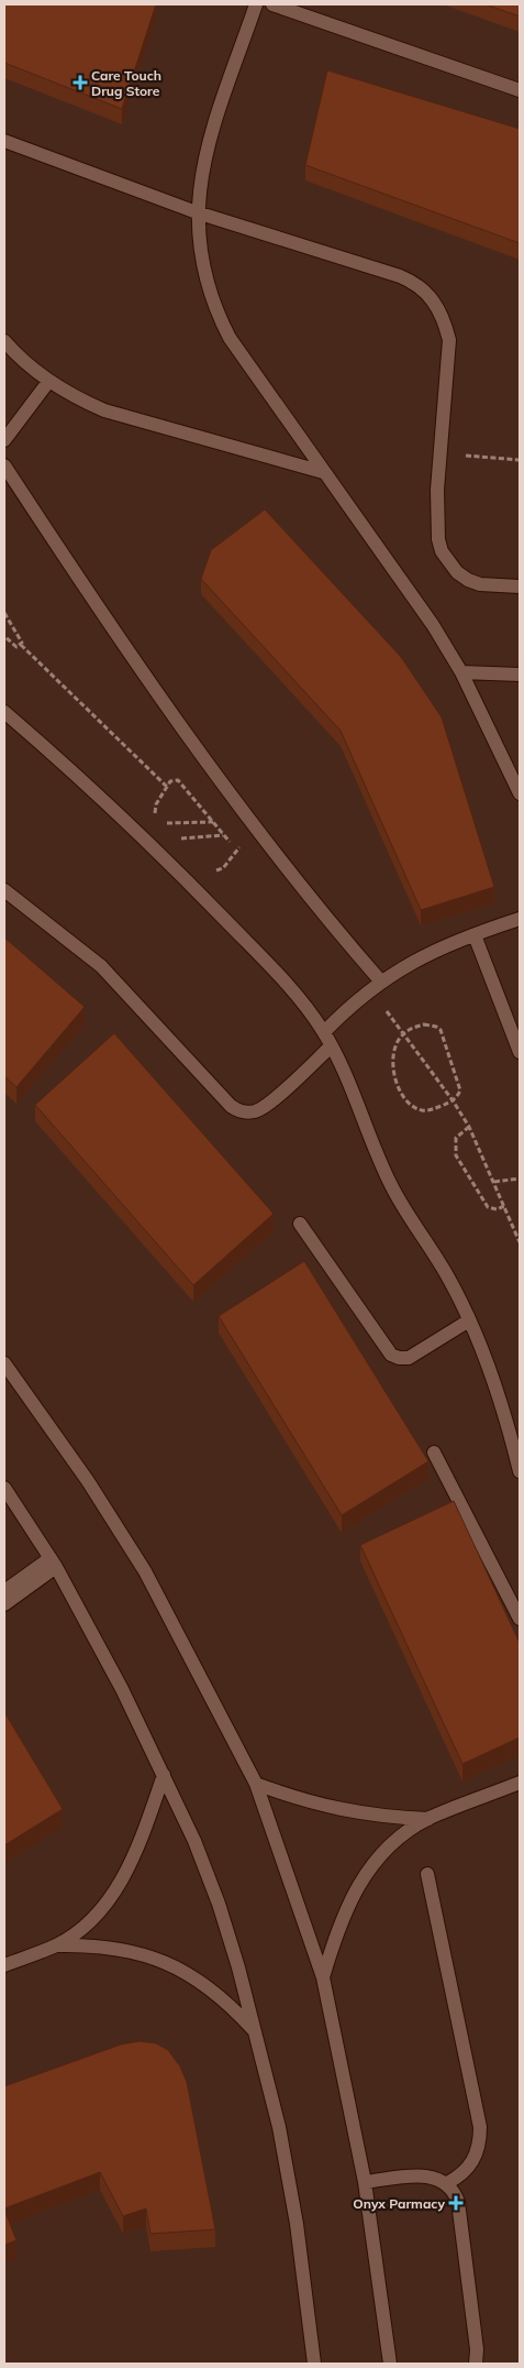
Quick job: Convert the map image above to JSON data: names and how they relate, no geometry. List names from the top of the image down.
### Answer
{
  "places": {
    "health": ["Care Touch Drug Store", "Onyx Parmacy"]
  }
}
